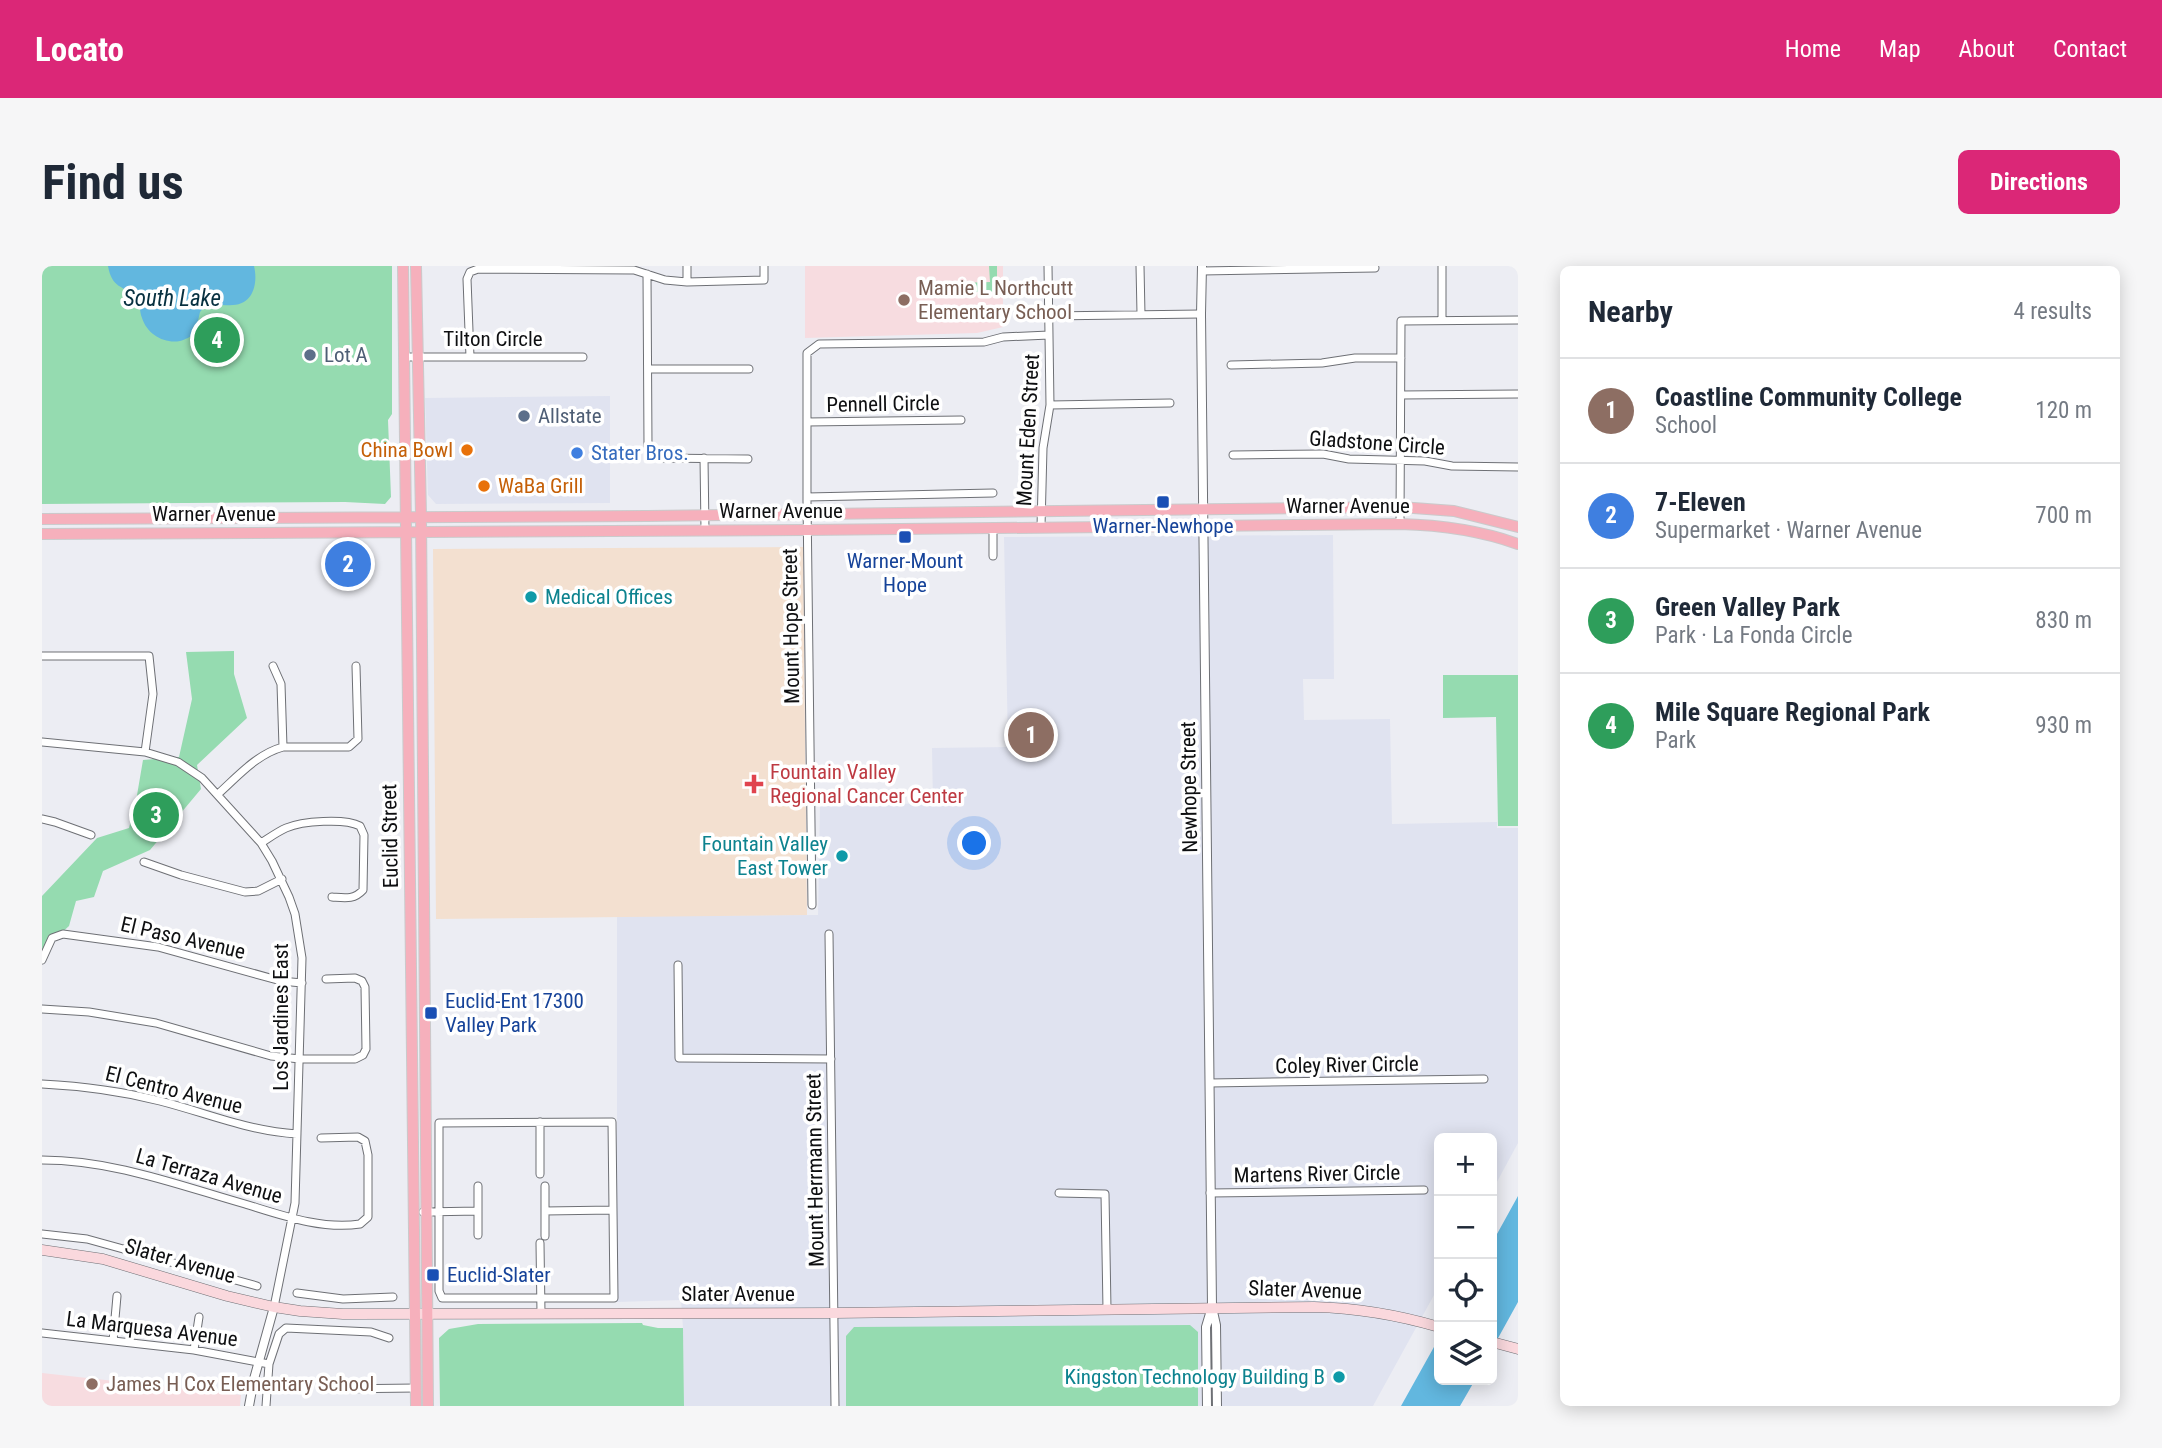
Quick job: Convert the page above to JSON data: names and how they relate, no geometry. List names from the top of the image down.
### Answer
{
  "streets": {
    "main road": ["Warner Avenue", "Euclid Street", "Slater Avenue"],
    "street": [
      "Tilton Circle",
      "Pennell Circle",
      "Mount Eden Street",
      "Gladstone Circle",
      "Mount Hope Street",
      "Newhope Street",
      "El Paso Avenue",
      "Los Jardines East",
      "Coley River Circle",
      "El Centro Avenue",
      "Mount Herrmann Street",
      "Martens River Circle",
      "La Terraza Avenue",
      "La Marquesa Avenue"
    ]
  },
  "crossings": [
    ["Tilton Circle", "Euclid Street"],
    ["Pennell Circle", "Mount Hope Street"],
    ["Mount Eden Street", "Warner Avenue"],
    ["Mount Eden Street", "Mount Hope Street"],
    ["Warner Avenue", "Mount Hope Street"],
    ["Warner Avenue", "Newhope Street"],
    ["Warner Avenue", "Euclid Street"],
    ["Newhope Street", "Coley River Circle"],
    ["Newhope Street", "Martens River Circle"],
    ["Newhope Street", "Slater Avenue"],
    ["Euclid Street", "Slater Avenue"],
    ["El Paso Avenue", "Los Jardines East"],
    ["Los Jardines East", "El Centro Avenue"],
    ["Los Jardines East", "La Terraza Avenue"],
    ["Los Jardines East", "Slater Avenue"],
    ["Los Jardines East", "La Marquesa Avenue"],
    ["Mount Herrmann Street", "Slater Avenue"]
  ],
  "water": ["South Lake"],
  "places": {
    "other": [
      "Mamie L Northcutt Elementary School",
      "Lot A",
      "Allstate",
      "China Bowl",
      "Stater Bros.",
      "WaBa Grill",
      "Medical Offices",
      "Fountain Valley East Tower",
      "Kingston Technology Building B",
      "James H Cox Elementary School"
    ],
    "transit": [
      "Warner-Newhope",
      "Warner-Mount Hope",
      "Euclid-Ent 17300 Valley Park",
      "Euclid-Slater"
    ],
    "health": ["Fountain Valley Regional Cancer Center"]
  },
  "page": {
    "header": "Locato",
    "nav": [
      "Home",
      "Map",
      "About",
      "Contact"
    ],
    "buttons": "Directions",
    "title": "Find us",
    "heading": ["Nearby", "4 results"],
    "pins": [
      "4",
      "2",
      "1",
      "3"
    ],
    "list": [
      {
        "mark": "1",
        "name": "Coastline Community College",
        "note": "School",
        "value": "120 m"
      },
      {
        "mark": "2",
        "name": "7-Eleven",
        "note": "Supermarket · Warner Avenue",
        "value": "700 m"
      },
      {
        "mark": "3",
        "name": "Green Valley Park",
        "note": "Park · La Fonda Circle",
        "value": "830 m"
      },
      {
        "mark": "4",
        "name": "Mile Square Regional Park",
        "note": "Park",
        "value": "930 m"
      }
    ],
    "map_buttons": ["+", "−"]
  }
}
